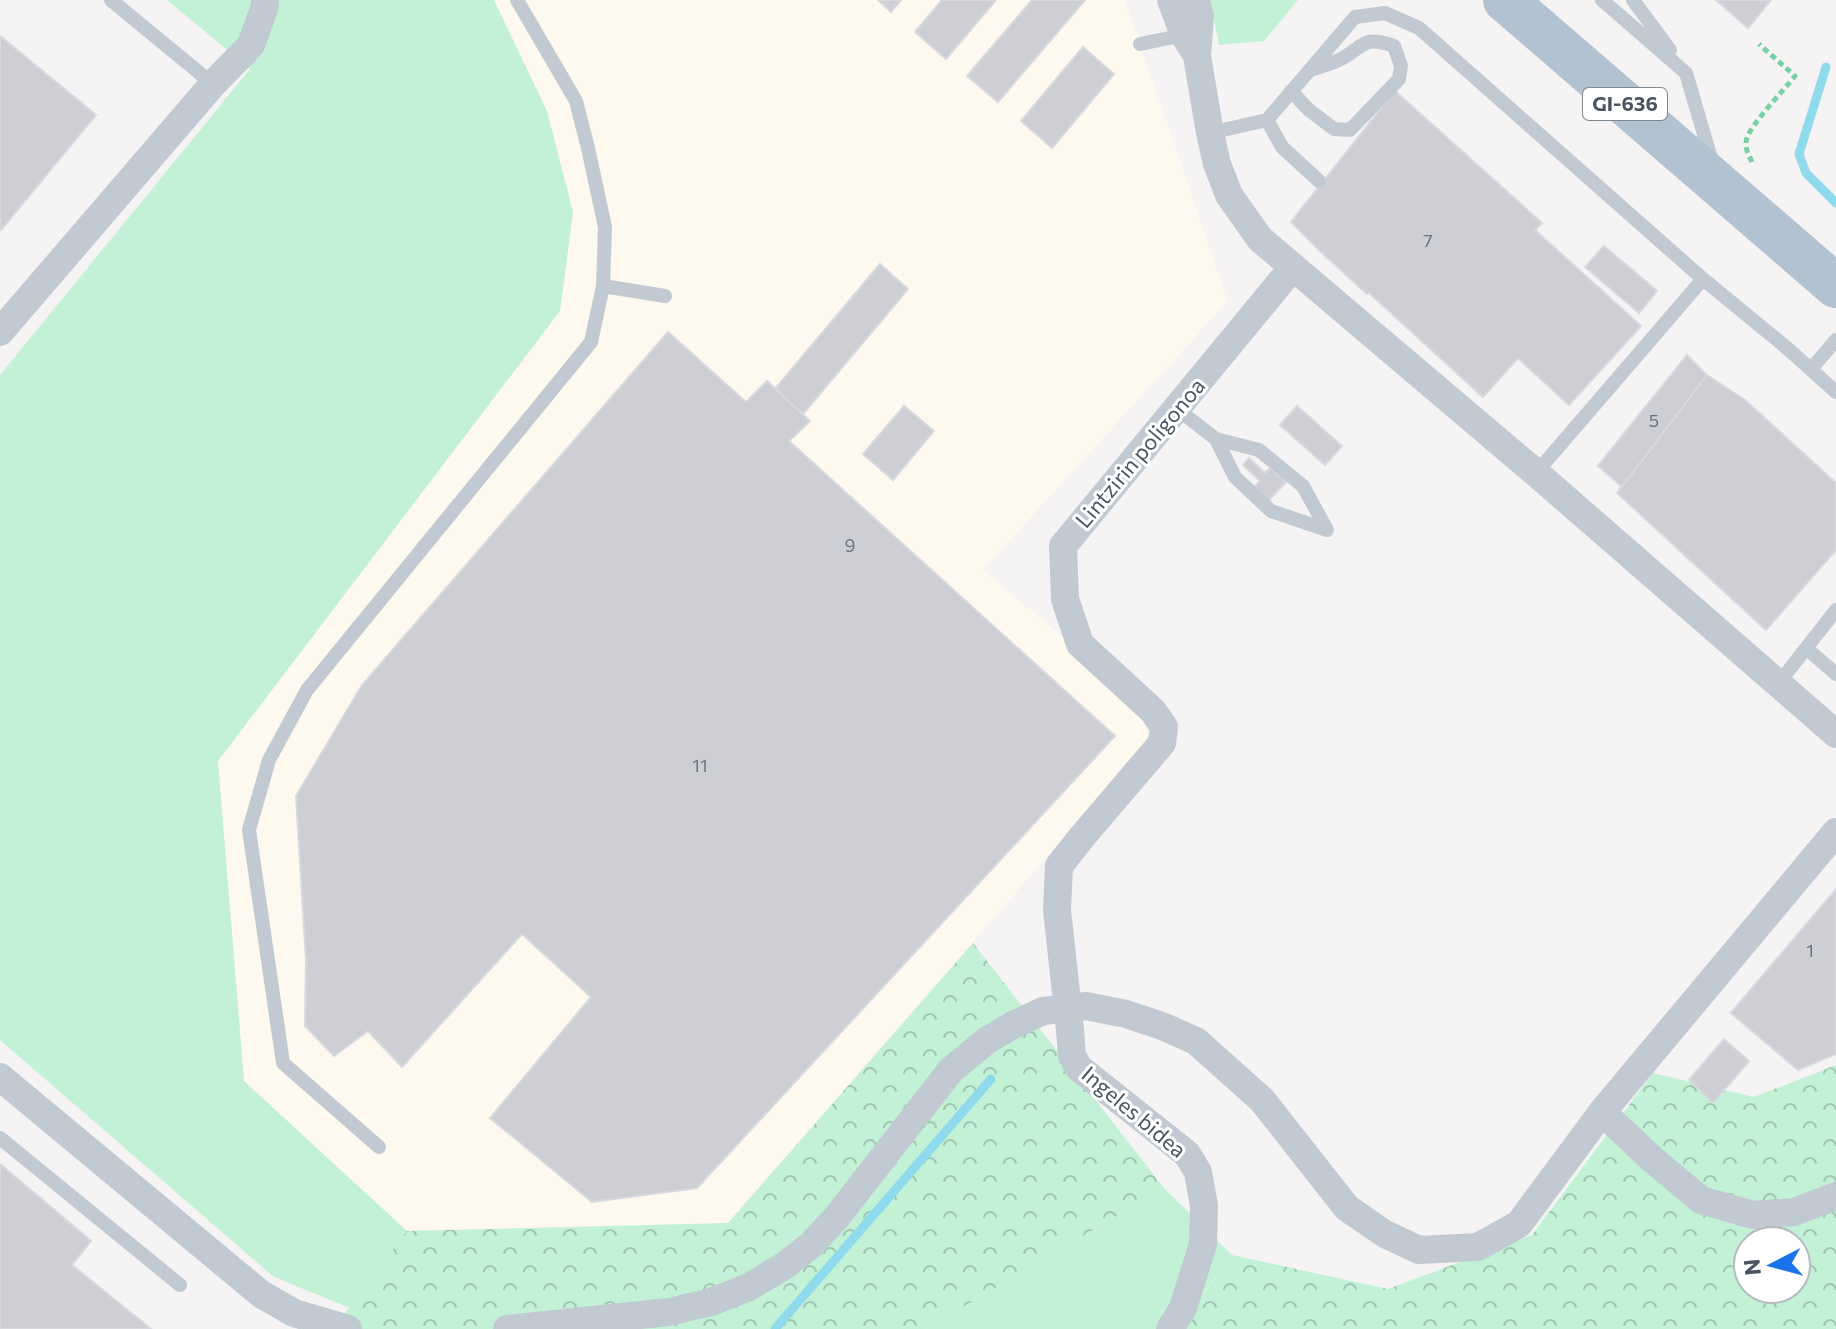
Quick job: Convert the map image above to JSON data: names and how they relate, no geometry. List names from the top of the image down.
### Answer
{
  "streets": {
    "main road": ["GI-636"],
    "street": ["Lintzirin poligonoa", "Ingeles bidea"]
  },
  "crossings": [
    ["Lintzirin poligonoa", "Ingeles bidea"]
  ],
  "house_numbers": [
    "7",
    "5",
    "9",
    "11",
    "1"
  ],
  "north": "left"
}
